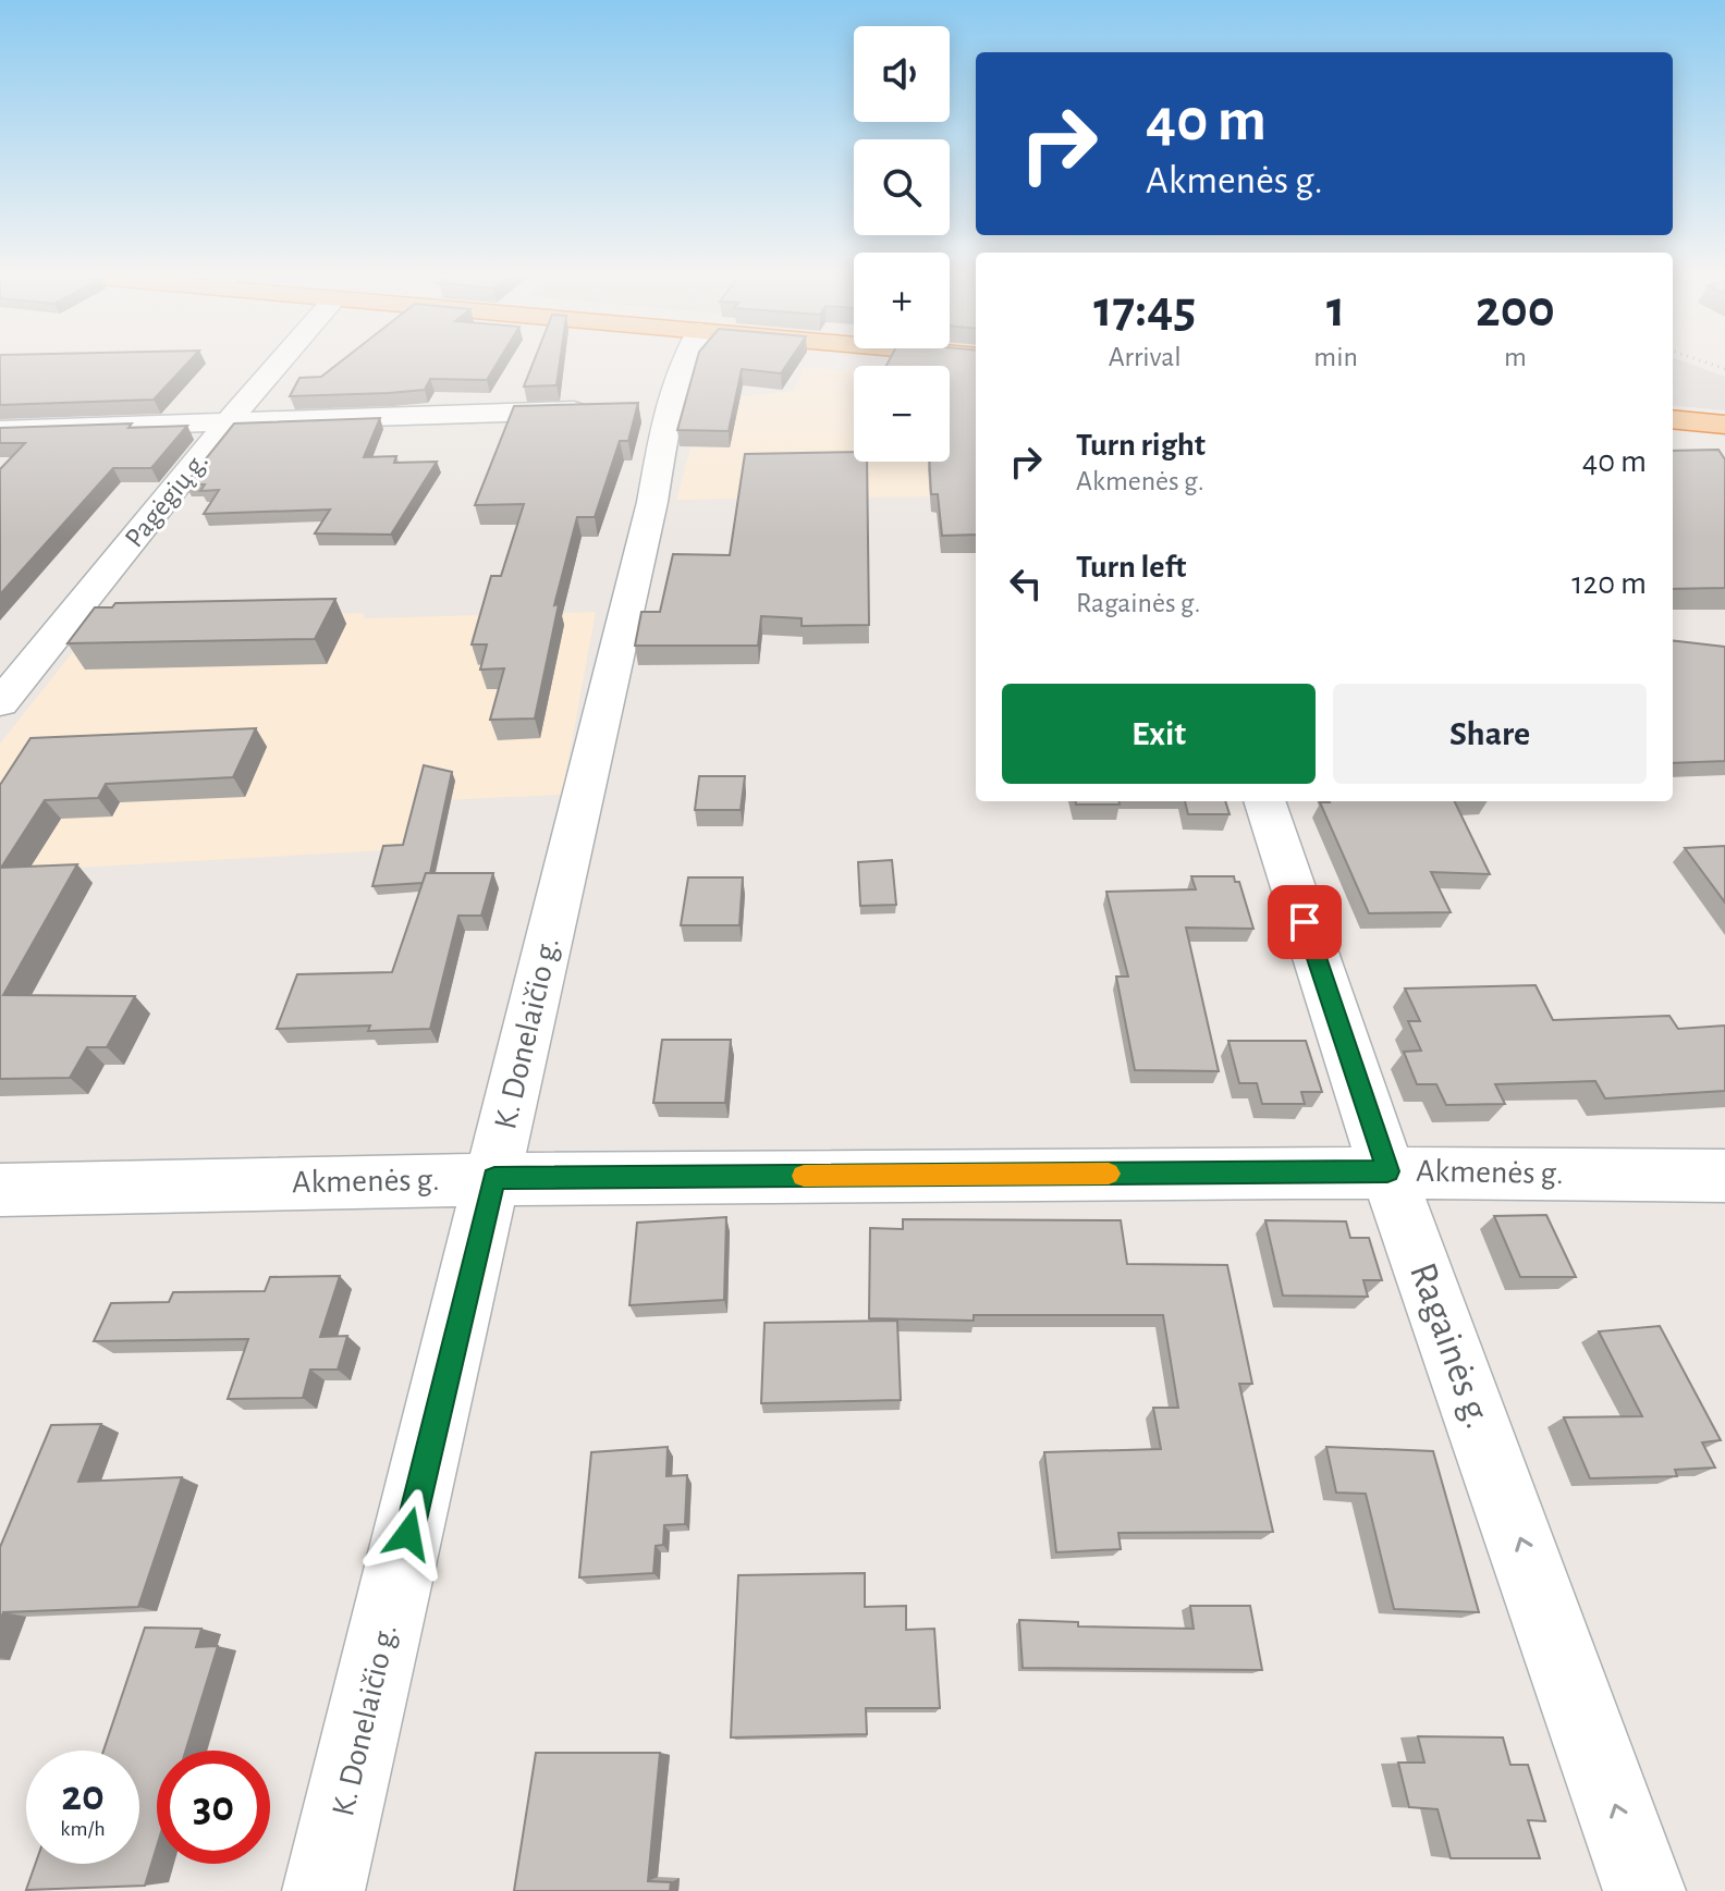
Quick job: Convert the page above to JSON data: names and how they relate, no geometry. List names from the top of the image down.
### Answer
{
  "streets": {
    "street": [
      "Pagėgių g.",
      "K. Donelaičio g.",
      "Akmenės g.",
      "Ragainės g."
    ]
  },
  "crossings": [
    ["K. Donelaičio g.", "Akmenės g."],
    ["Akmenės g.", "Ragainės g."]
  ],
  "one_way": ["Ragainės g."],
  "page": {
    "map_buttons": ["+", "−"],
    "turn": ["40 m", "Akmenės g."],
    "eta": [
      "17:45",
      "Arrival",
      "1",
      "min",
      "200",
      "m"
    ],
    "list": [
      {
        "name": "Turn right",
        "note": "Akmenės g.",
        "value": "40 m"
      },
      {
        "name": "Turn left",
        "note": "Ragainės g.",
        "value": "120 m"
      }
    ],
    "buttons": ["Exit", "Share"],
    "speed": "20 km/h",
    "limit": "30"
  }
}
